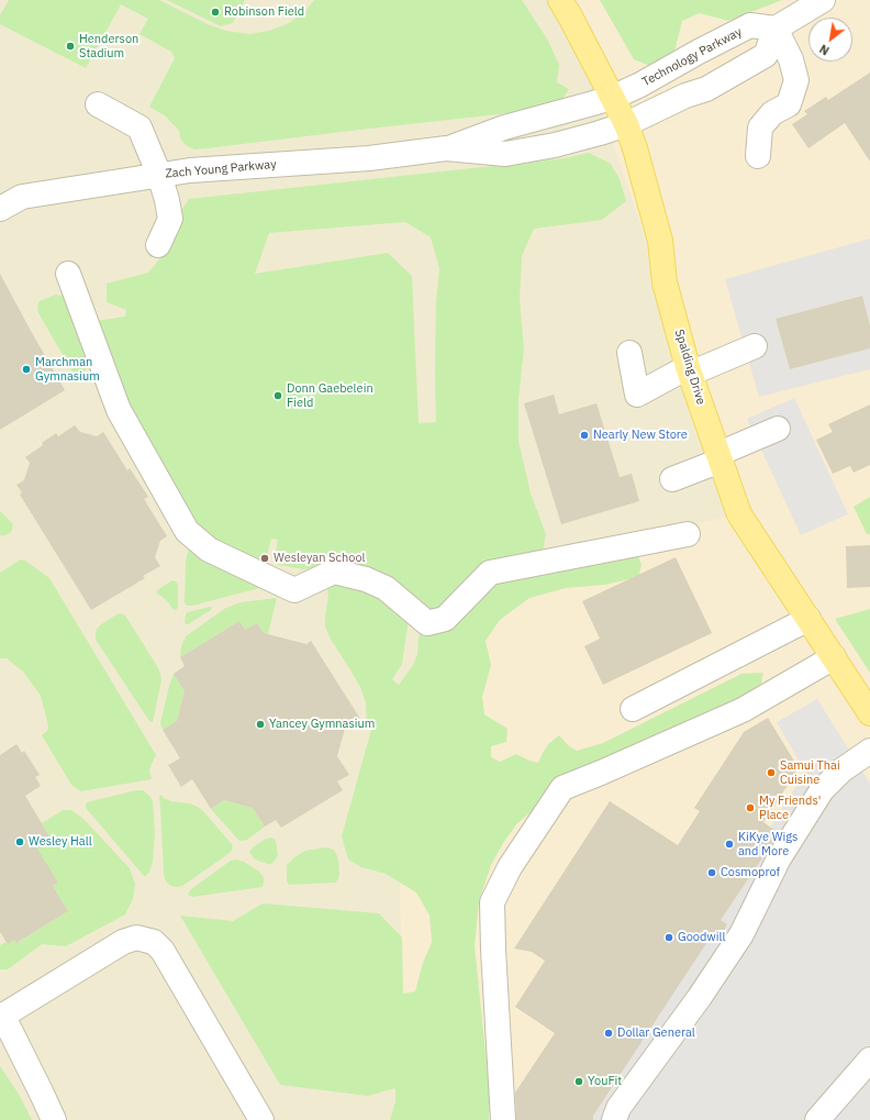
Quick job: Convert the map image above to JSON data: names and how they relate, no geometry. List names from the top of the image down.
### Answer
{
  "streets": {
    "main road": ["Spalding Drive"],
    "street": ["Technology Parkway", "Zach Young Parkway"]
  },
  "crossings": [
    ["Technology Parkway", "Zach Young Parkway"],
    ["Technology Parkway", "Spalding Drive"],
    ["Zach Young Parkway", "Spalding Drive"]
  ],
  "places": [
    "Robinson Field",
    "Henderson Stadium",
    "Marchman Gymnasium",
    "Donn Gaebelein Field",
    "Nearly New Store",
    "Wesleyan School",
    "Yancey Gymnasium",
    "Samui Thai Cuisine",
    "My Friends' Place",
    "Wesley Hall",
    "KiKye Wigs and More",
    "Cosmoprof",
    "Goodwill",
    "Dollar General",
    "YouFit"
  ],
  "north": "bottom left"
}
